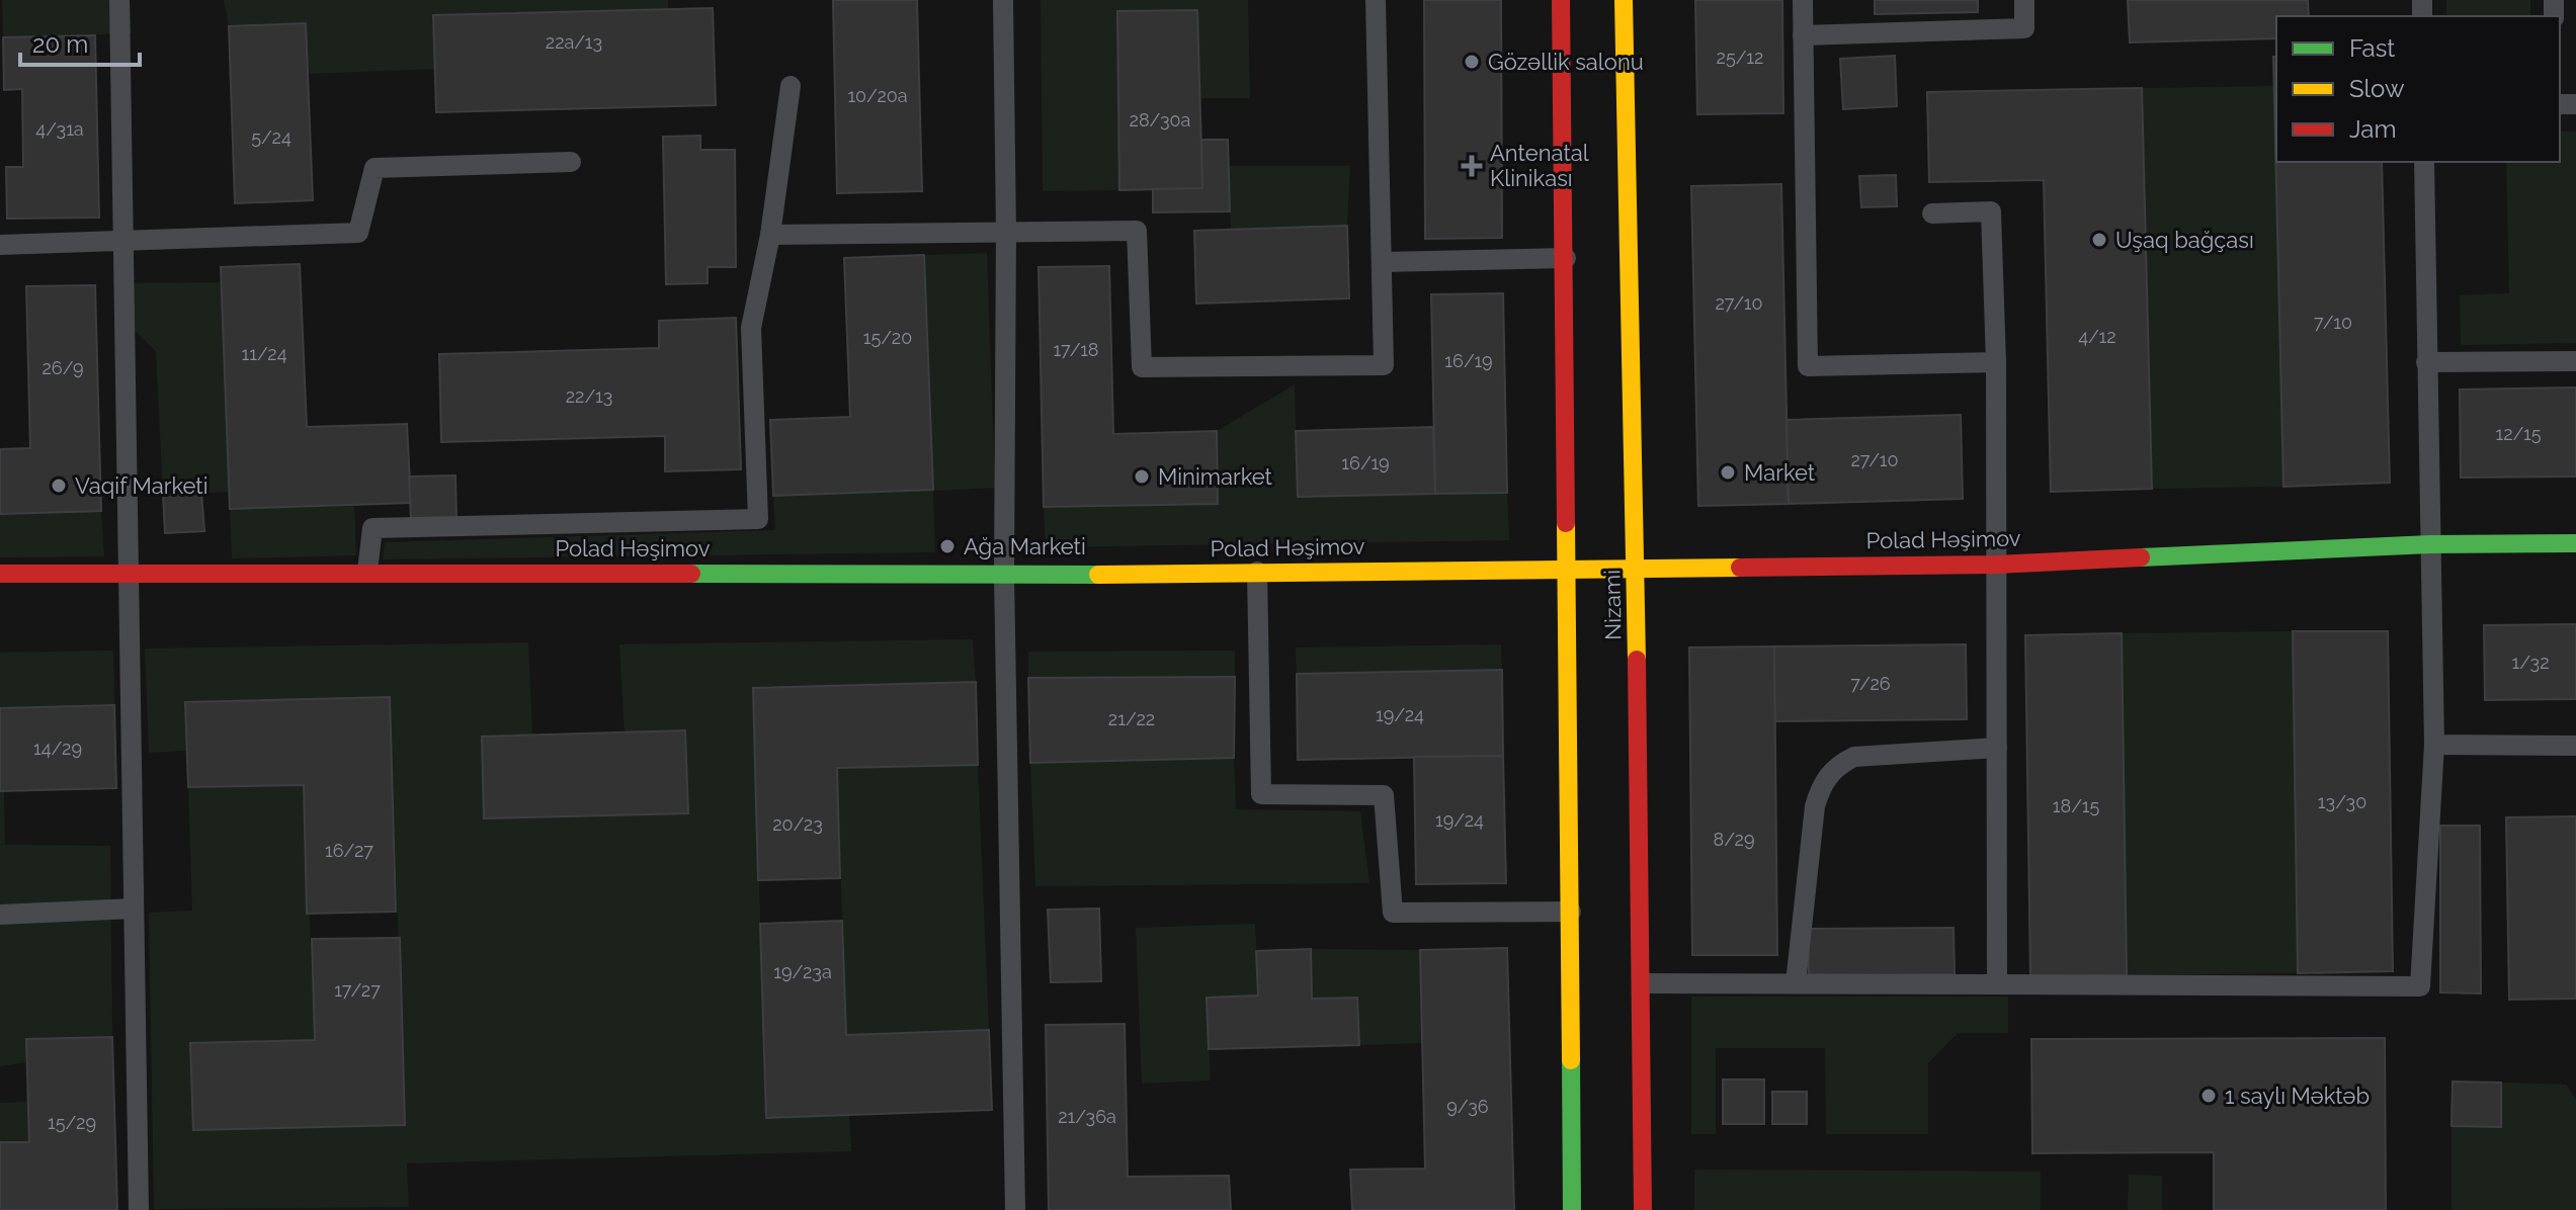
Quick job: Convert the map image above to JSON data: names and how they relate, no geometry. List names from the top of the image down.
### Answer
{
  "streets": {
    "street": ["Polad Həşimov", "Nizami"]
  },
  "crossings": [
    ["Polad Həşimov", "Nizami"]
  ],
  "places": {
    "other": [
      "Gözəllik salonu",
      "Uşaq bağçası",
      "Market",
      "Minimarket",
      "Vaqif Marketi",
      "Ağa Marketi",
      "1 saylı Məktəb"
    ],
    "health": ["Antenatal Klinikası"]
  },
  "house_numbers": [
    "22a/13",
    "25/12",
    "10/20a",
    "28/30a",
    "4/31a",
    "5/24",
    "27/10",
    "7/10",
    "4/12",
    "15/20",
    "17/18",
    "11/24",
    "16/19",
    "26/9",
    "22/13",
    "12/15",
    "27/10",
    "16/19",
    "1/32",
    "7/26",
    "19/24",
    "21/22",
    "14/29",
    "13/30",
    "18/15",
    "19/24",
    "20/23",
    "8/29",
    "16/27",
    "19/23a",
    "17/27",
    "9/36",
    "21/36a",
    "15/29"
  ],
  "legend": ["Fast", "Slow", "Jam"],
  "scale_bar": "20 m"
}
